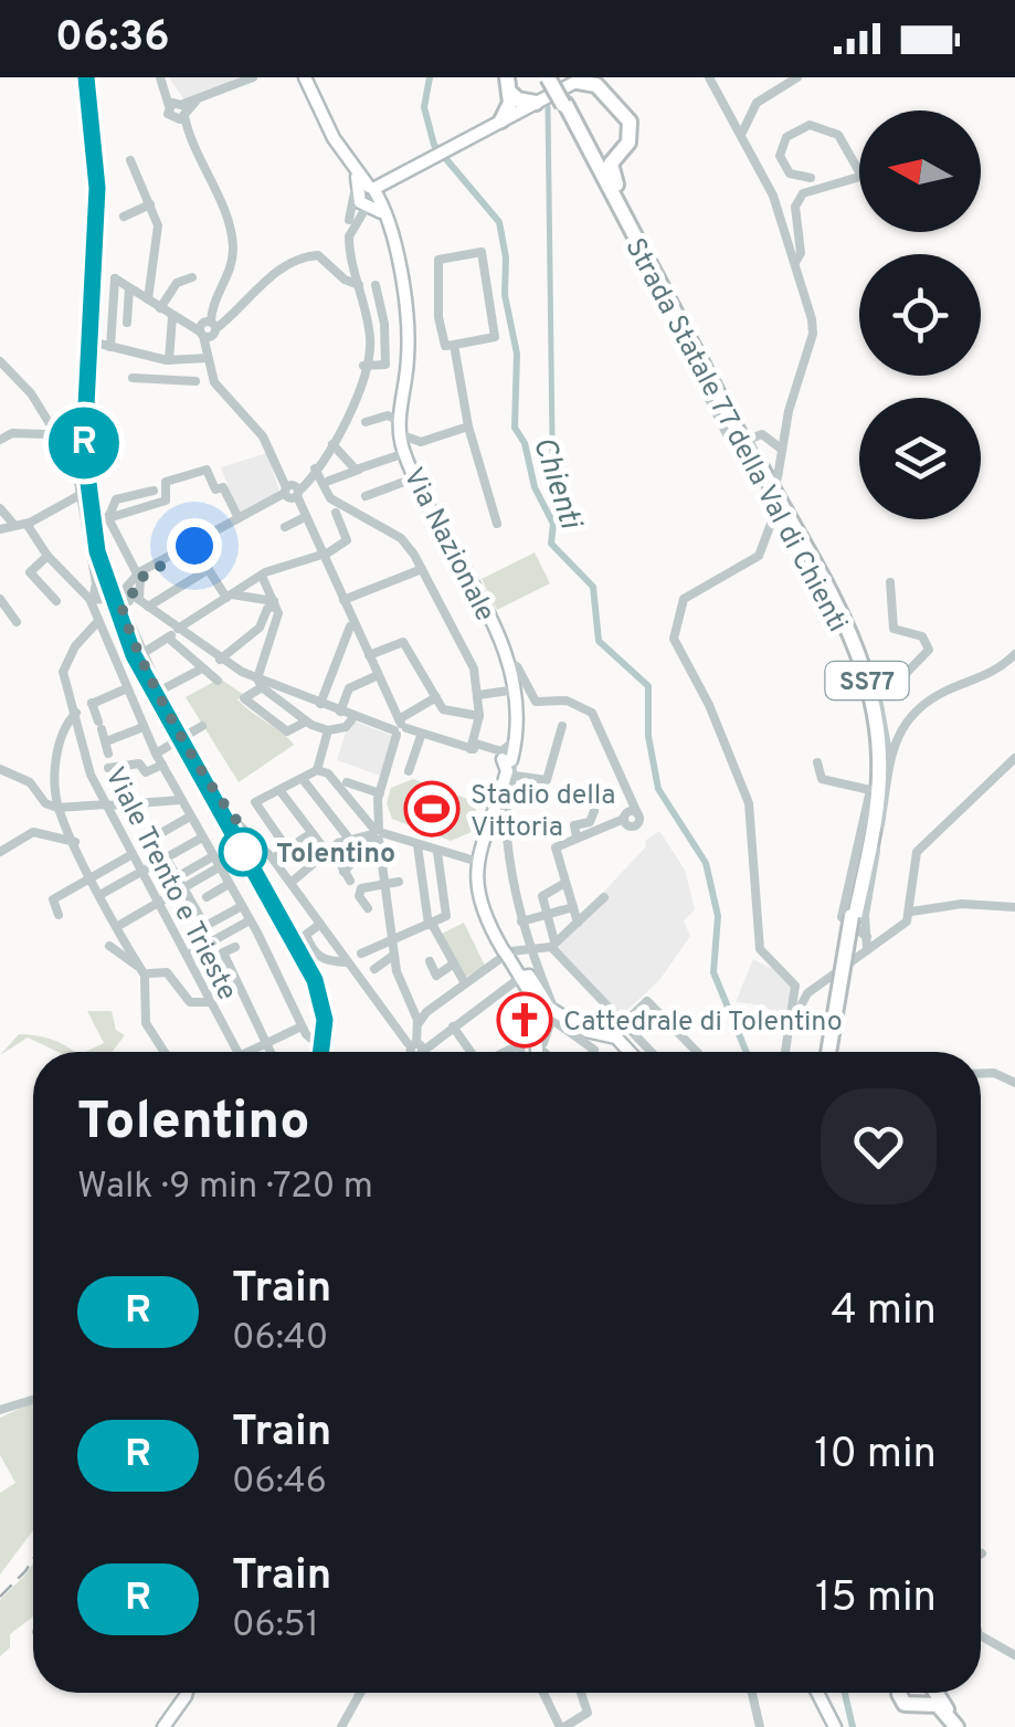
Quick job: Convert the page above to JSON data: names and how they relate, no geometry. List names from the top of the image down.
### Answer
{
  "streets": {
    "highway": ["Strada Statale 77 della Val di Chienti", "SS77"],
    "main road": ["Via Nazionale"],
    "street": ["Viale Trento e Trieste"]
  },
  "water": ["Chienti"],
  "places": {
    "sports": ["Stadio della Vittoria"],
    "other": ["Tolentino"],
    "church": ["Cattedrale di Tolentino"]
  },
  "north": "left",
  "page": {
    "status": "06:36",
    "on_map": "R",
    "heading": ["Tolentino", "Walk · 9 min · 720 m"],
    "list": [
      {
        "mark": "R",
        "name": "Train",
        "note": "06:40",
        "value": "4 min"
      },
      {
        "mark": "R",
        "name": "Train",
        "note": "06:46",
        "value": "10 min"
      },
      {
        "mark": "R",
        "name": "Train",
        "note": "06:51",
        "value": "15 min"
      }
    ]
  }
}
